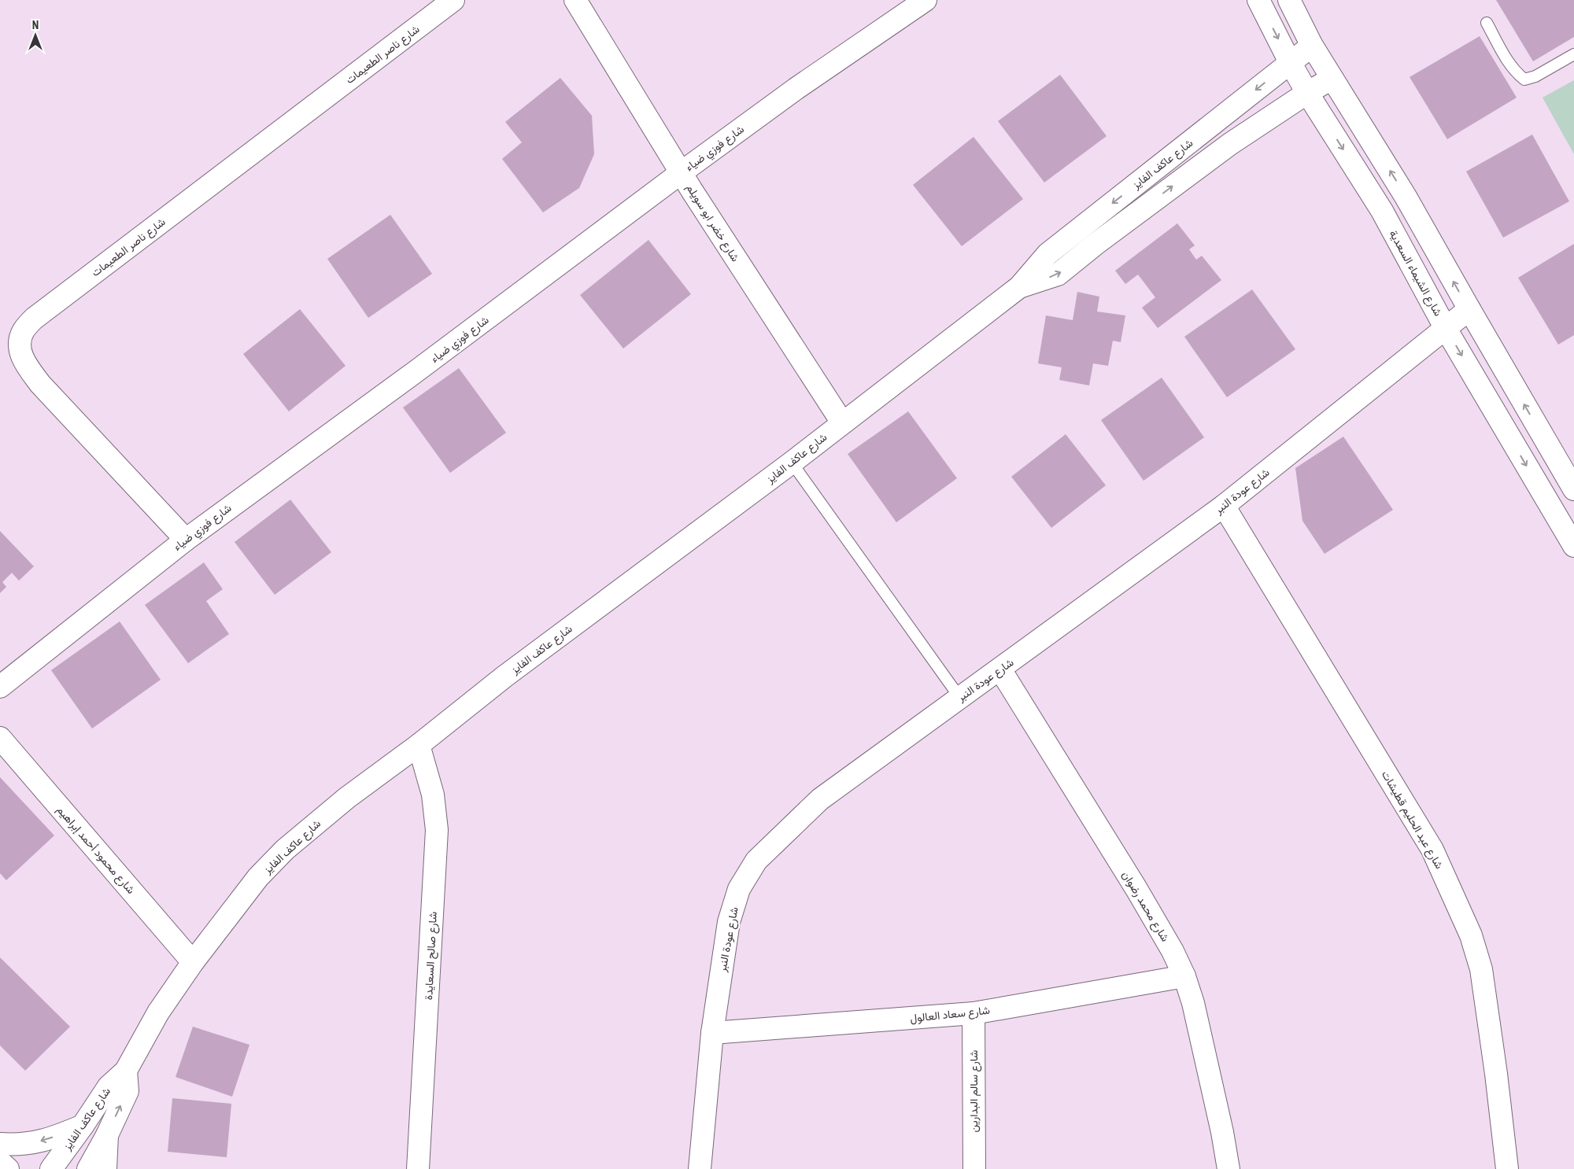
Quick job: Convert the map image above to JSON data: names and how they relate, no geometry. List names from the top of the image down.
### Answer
{
  "streets": {
    "street": [
      "شارع ناصر الطعيمات",
      "شارع فوزي ضياء",
      "شارع عاكف الفايز",
      "شارع خضر ابو سويلم",
      "شارع الشيماء السعدية",
      "شارع عودة النبر",
      "شارع عبد الحليم قطيشات",
      "شارع محمود أحمد إبراهيم",
      "شارع محمد رضوان",
      "شارع صالح السعايدة",
      "شارع سعاد العالول",
      "شارع سالم البدارين"
    ]
  },
  "crossings": [
    ["شارع ناصر الطعيمات", "شارع فوزي ضياء"],
    ["شارع فوزي ضياء", "شارع خضر ابو سويلم"],
    ["شارع عاكف الفايز", "شارع خضر ابو سويلم"],
    ["شارع عاكف الفايز", "شارع الشيماء السعدية"],
    ["شارع عاكف الفايز", "شارع محمود أحمد إبراهيم"],
    ["شارع عاكف الفايز", "شارع صالح السعايدة"],
    ["شارع الشيماء السعدية", "شارع عودة النبر"],
    ["شارع عودة النبر", "شارع عبد الحليم قطيشات"],
    ["شارع عودة النبر", "شارع محمد رضوان"],
    ["شارع عودة النبر", "شارع سعاد العالول"],
    ["شارع محمد رضوان", "شارع سعاد العالول"],
    ["شارع سعاد العالول", "شارع سالم البدارين"]
  ],
  "north": "top"
}
